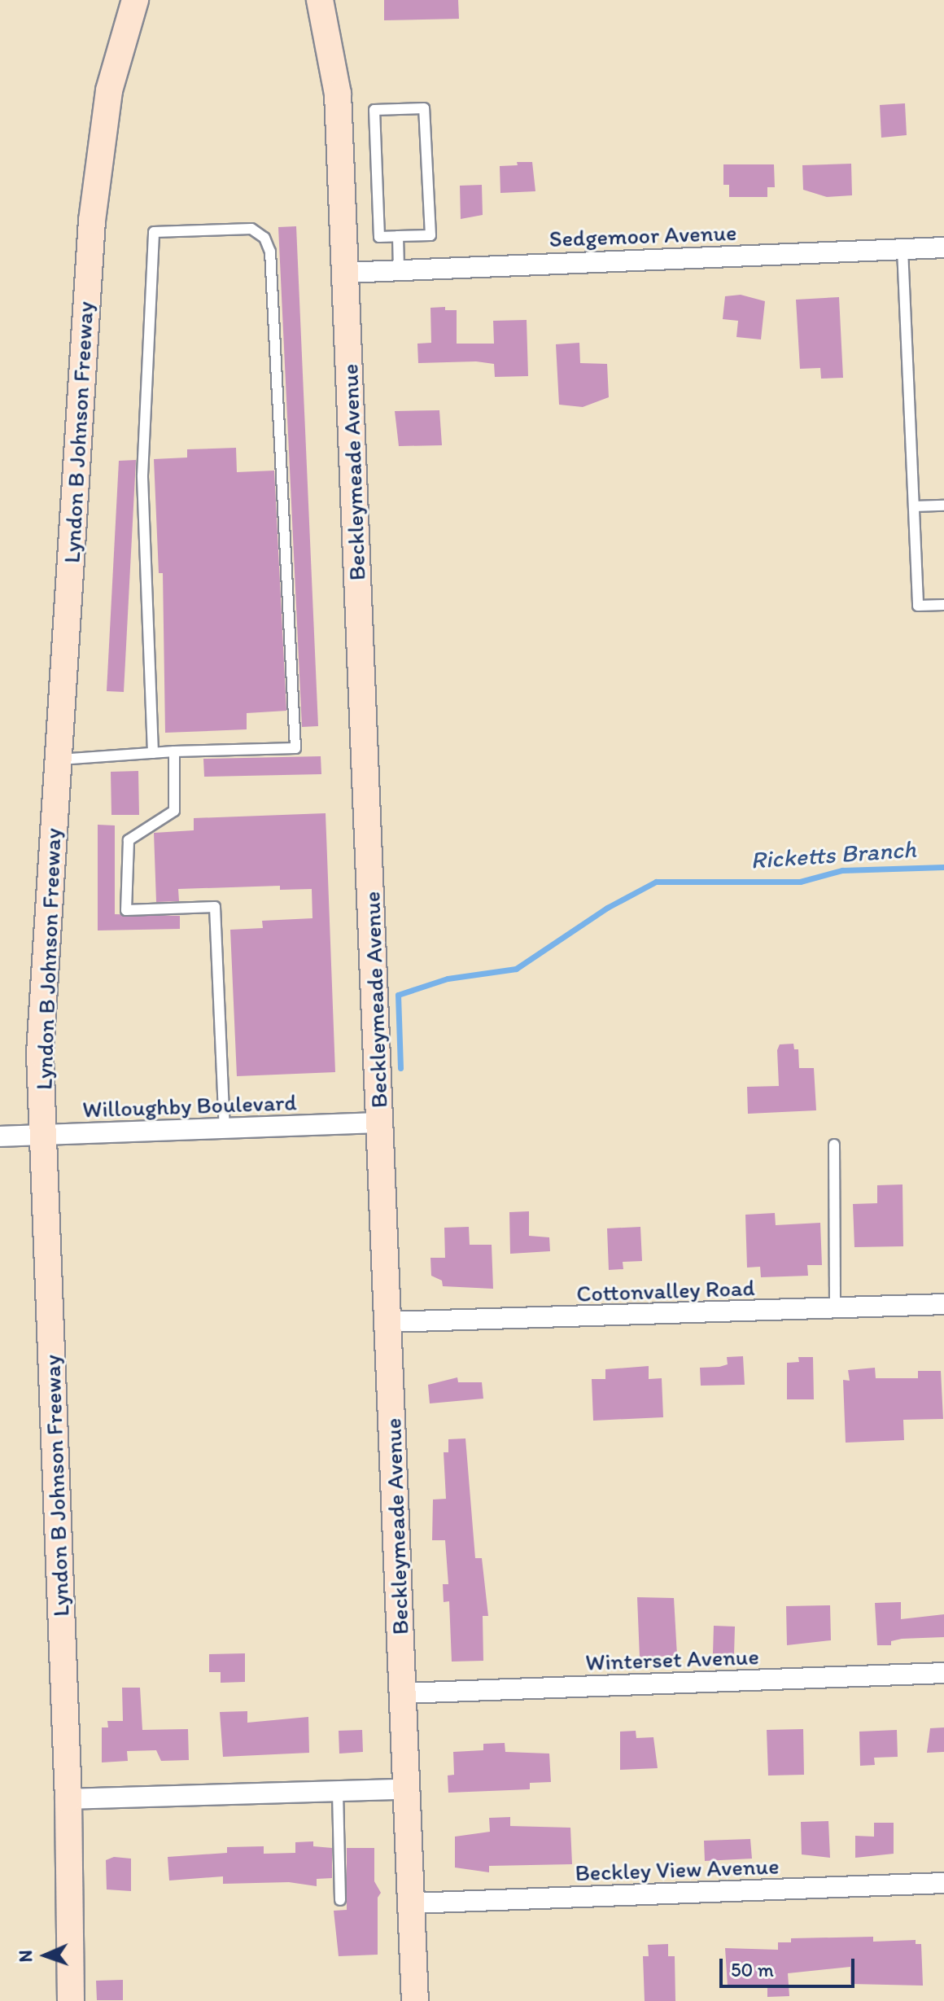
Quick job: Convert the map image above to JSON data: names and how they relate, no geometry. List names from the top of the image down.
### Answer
{
  "streets": {
    "main road": ["Lyndon B Johnson Freeway", "Beckleymeade Avenue"],
    "street": [
      "Sedgemoor Avenue",
      "Willoughby Boulevard",
      "Cottonvalley Road",
      "Winterset Avenue",
      "Beckley View Avenue"
    ]
  },
  "crossings": [
    ["Sedgemoor Avenue", "Beckleymeade Avenue"],
    ["Lyndon B Johnson Freeway", "Willoughby Boulevard"],
    ["Beckleymeade Avenue", "Willoughby Boulevard"],
    ["Beckleymeade Avenue", "Cottonvalley Road"],
    ["Beckleymeade Avenue", "Winterset Avenue"],
    ["Beckleymeade Avenue", "Beckley View Avenue"]
  ],
  "water": ["Ricketts Branch"],
  "scale_bar": "50 m",
  "north": "left"
}
